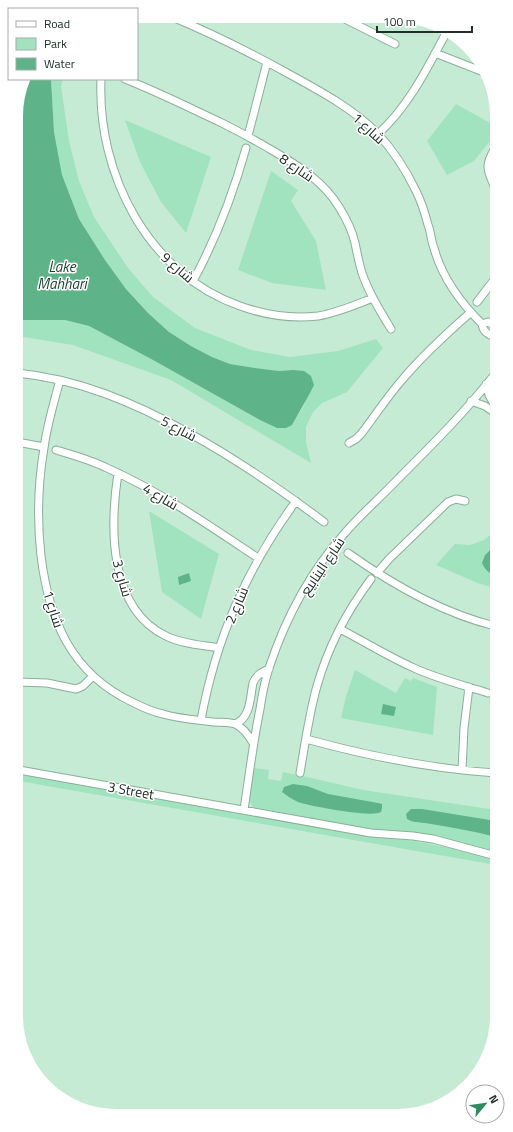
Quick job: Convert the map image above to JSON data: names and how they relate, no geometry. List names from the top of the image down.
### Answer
{
  "streets": {
    "street": [
      "شارع 1",
      "شارع 8",
      "شارع 9",
      "شارع 5",
      "شارع 4",
      "شارع الينابيع",
      "شارع 3",
      "شارع 2",
      "3 Street"
    ]
  },
  "crossings": [
    ["شارع 1", "شارع 5"],
    ["شارع 1", "شارع 2"],
    ["شارع 8", "شارع 9"],
    ["شارع 5", "شارع 2"],
    ["شارع 4", "شارع 3"],
    ["شارع 4", "شارع 2"],
    ["شارع الينابيع", "3 Street"],
    ["شارع 3", "شارع 2"]
  ],
  "water": ["Lake Mahhari"],
  "legend": ["Road", "Park", "Water"],
  "scale_bar": "100 m",
  "north": "top right"
}
